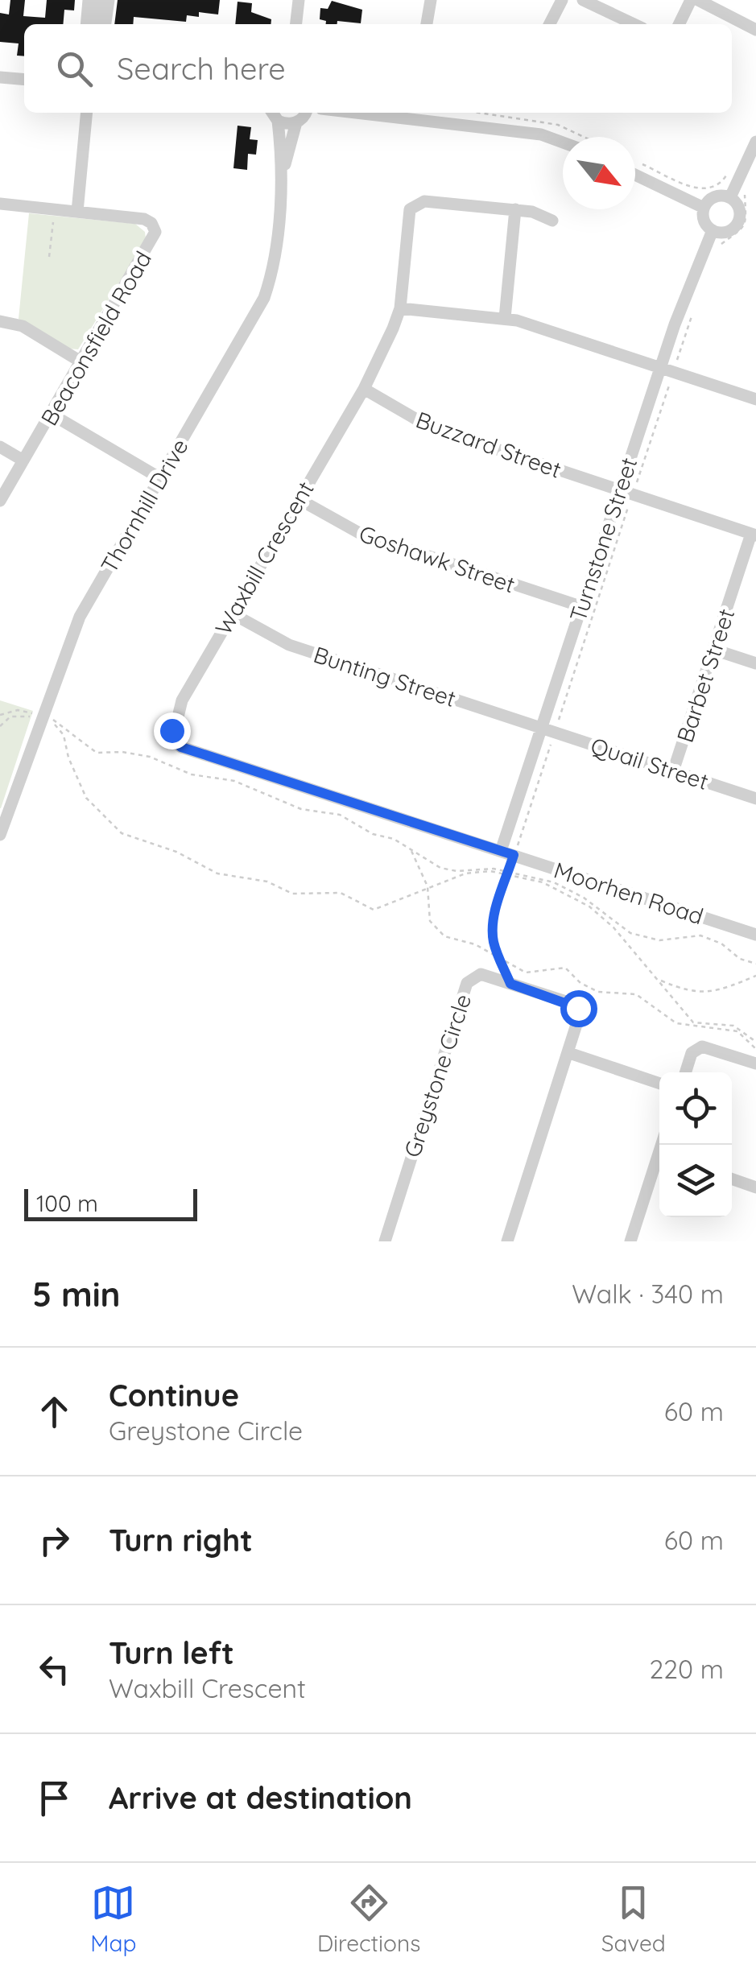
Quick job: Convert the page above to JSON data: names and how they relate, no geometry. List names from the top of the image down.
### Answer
{
  "streets": {
    "street": [
      "Beaconsfield Road",
      "Buzzard Street",
      "Thornhill Drive",
      "Turnstone Street",
      "Waxbill Crescent",
      "Goshawk Street",
      "Barbet Street",
      "Bunting Street",
      "Quail Street",
      "Moorhen Road",
      "Greystone Circle"
    ]
  },
  "crossings": [
    ["Buzzard Street", "Turnstone Street"],
    ["Buzzard Street", "Waxbill Crescent"],
    ["Buzzard Street", "Barbet Street"],
    ["Turnstone Street", "Waxbill Crescent"],
    ["Turnstone Street", "Goshawk Street"],
    ["Turnstone Street", "Bunting Street"],
    ["Turnstone Street", "Quail Street"],
    ["Turnstone Street", "Moorhen Road"],
    ["Waxbill Crescent", "Goshawk Street"],
    ["Waxbill Crescent", "Bunting Street"],
    ["Waxbill Crescent", "Moorhen Road"],
    ["Barbet Street", "Quail Street"],
    ["Bunting Street", "Quail Street"]
  ],
  "scale_bar": "100 m",
  "north": "bottom right",
  "page": {
    "search": "Search here",
    "scale": "100 m",
    "heading": ["5 min", "Walk · 340 m"],
    "list": [
      ["Continue", "Greystone Circle", "60 m"],
      ["Turn right", "60 m"],
      ["Turn left", "Waxbill Crescent", "220 m"],
      "Arrive at destination"
    ],
    "nav": ["Map", "Directions", "Saved"]
  }
}
